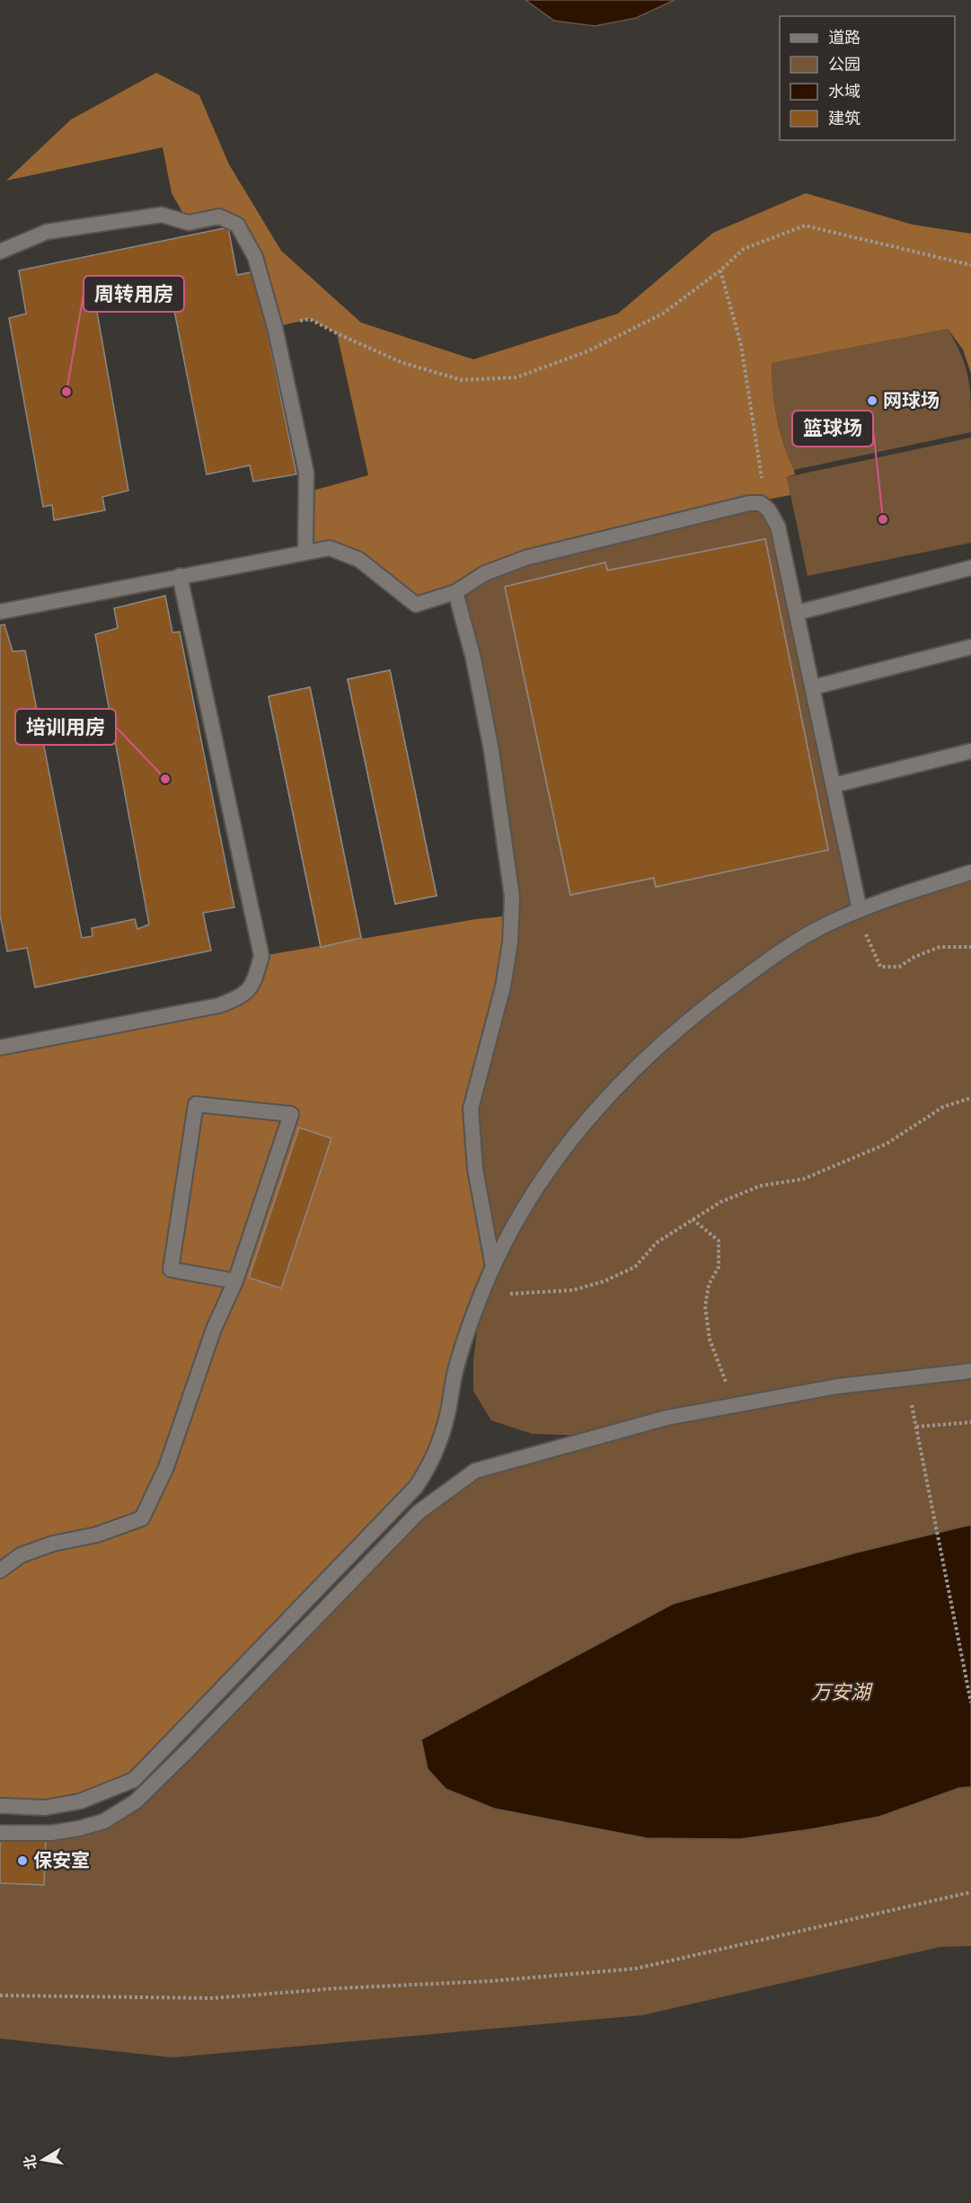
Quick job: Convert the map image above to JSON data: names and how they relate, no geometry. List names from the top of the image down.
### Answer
{
  "water": ["万安湖"],
  "places": [
    "周转用房",
    "网球场",
    "篮球场",
    "培训用房",
    "保安室"
  ],
  "legend": [
    "道路",
    "公园",
    "水域",
    "建筑"
  ],
  "north": "left"
}
